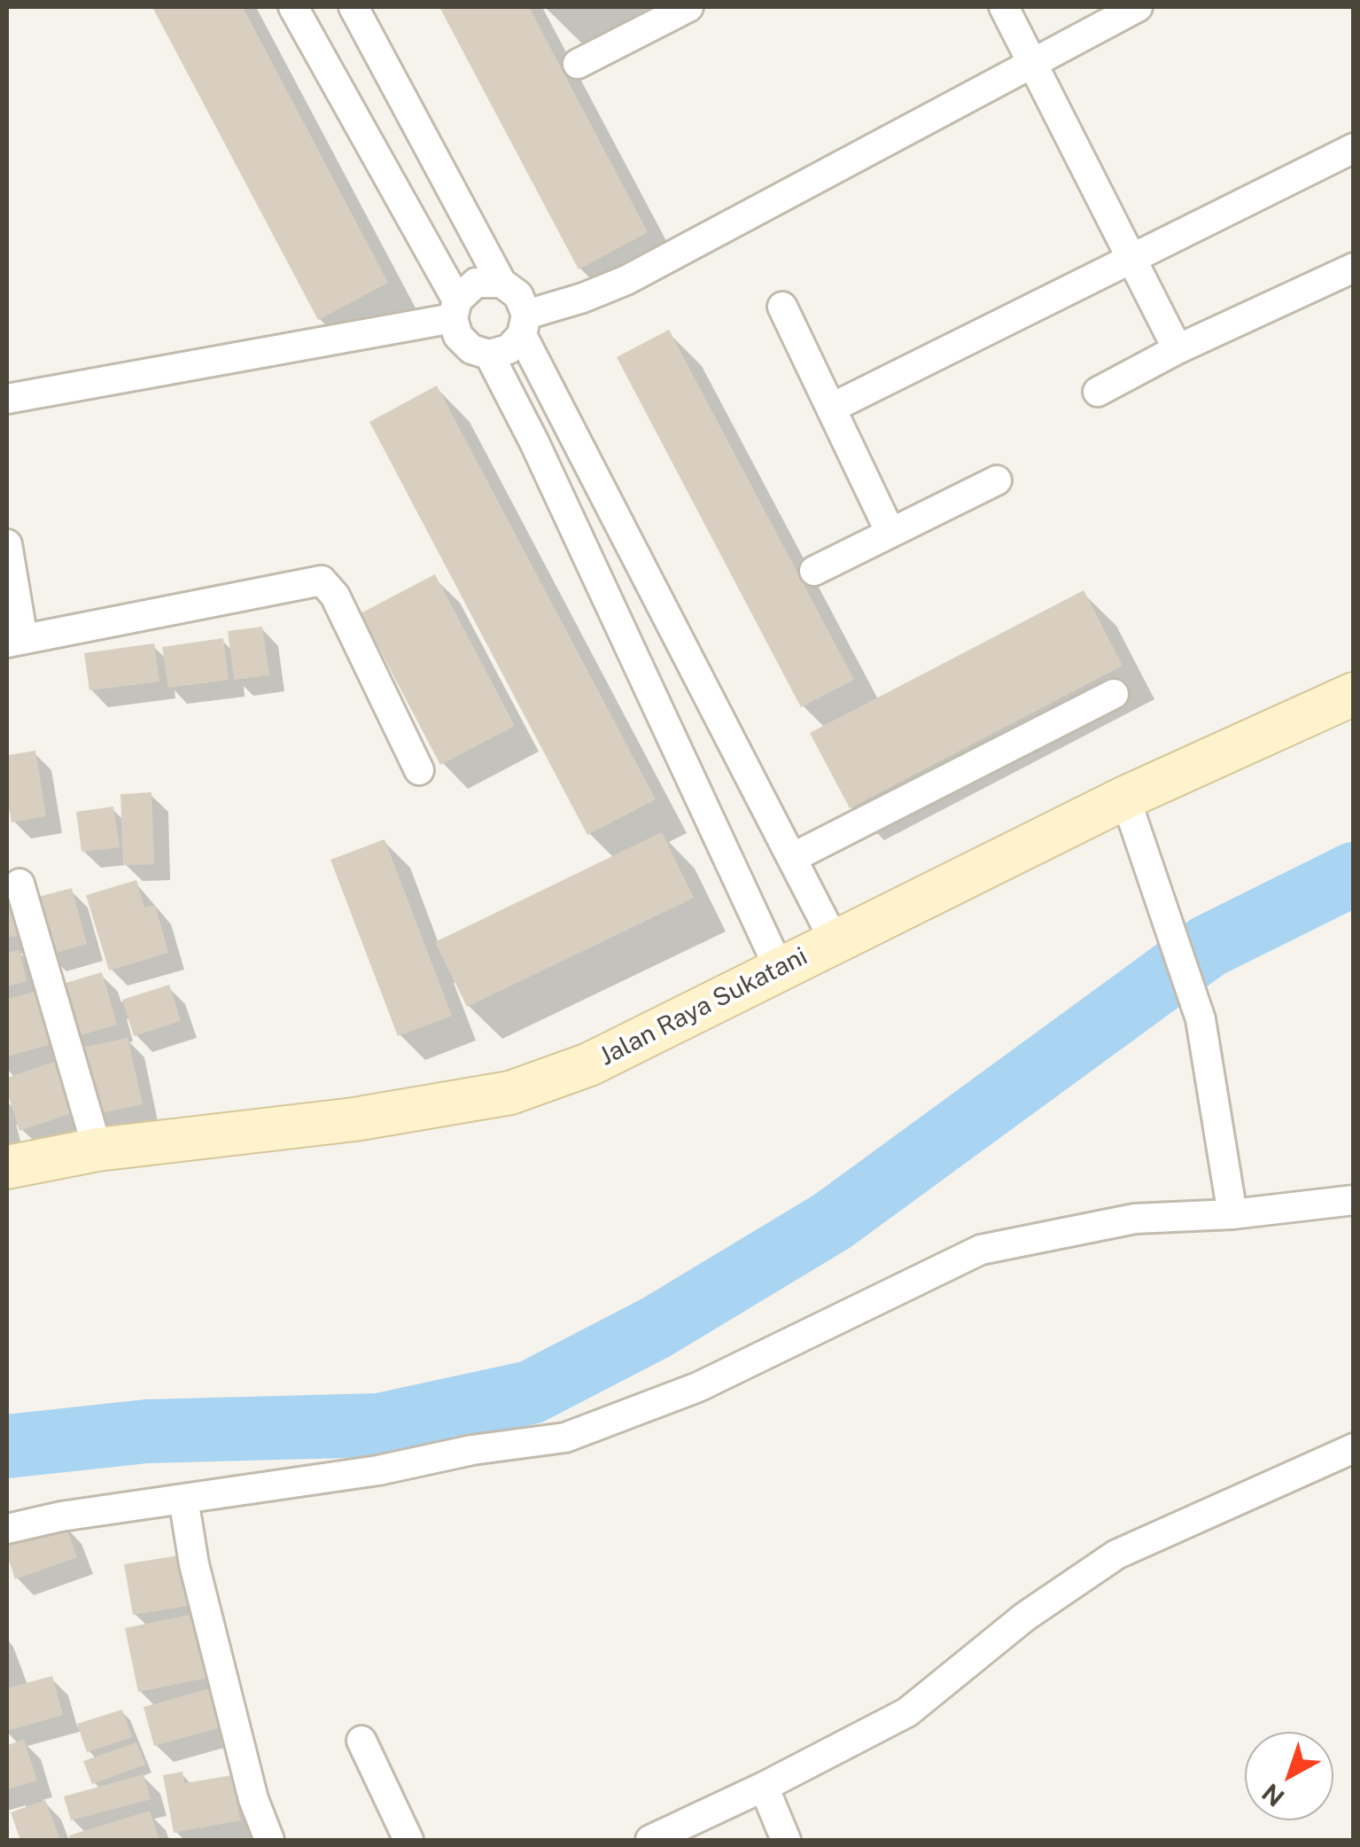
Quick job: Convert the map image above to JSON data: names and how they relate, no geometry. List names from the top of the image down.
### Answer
{
  "streets": {
    "main road": ["Jalan Raya Sukatani"]
  },
  "north": "bottom left"
}
